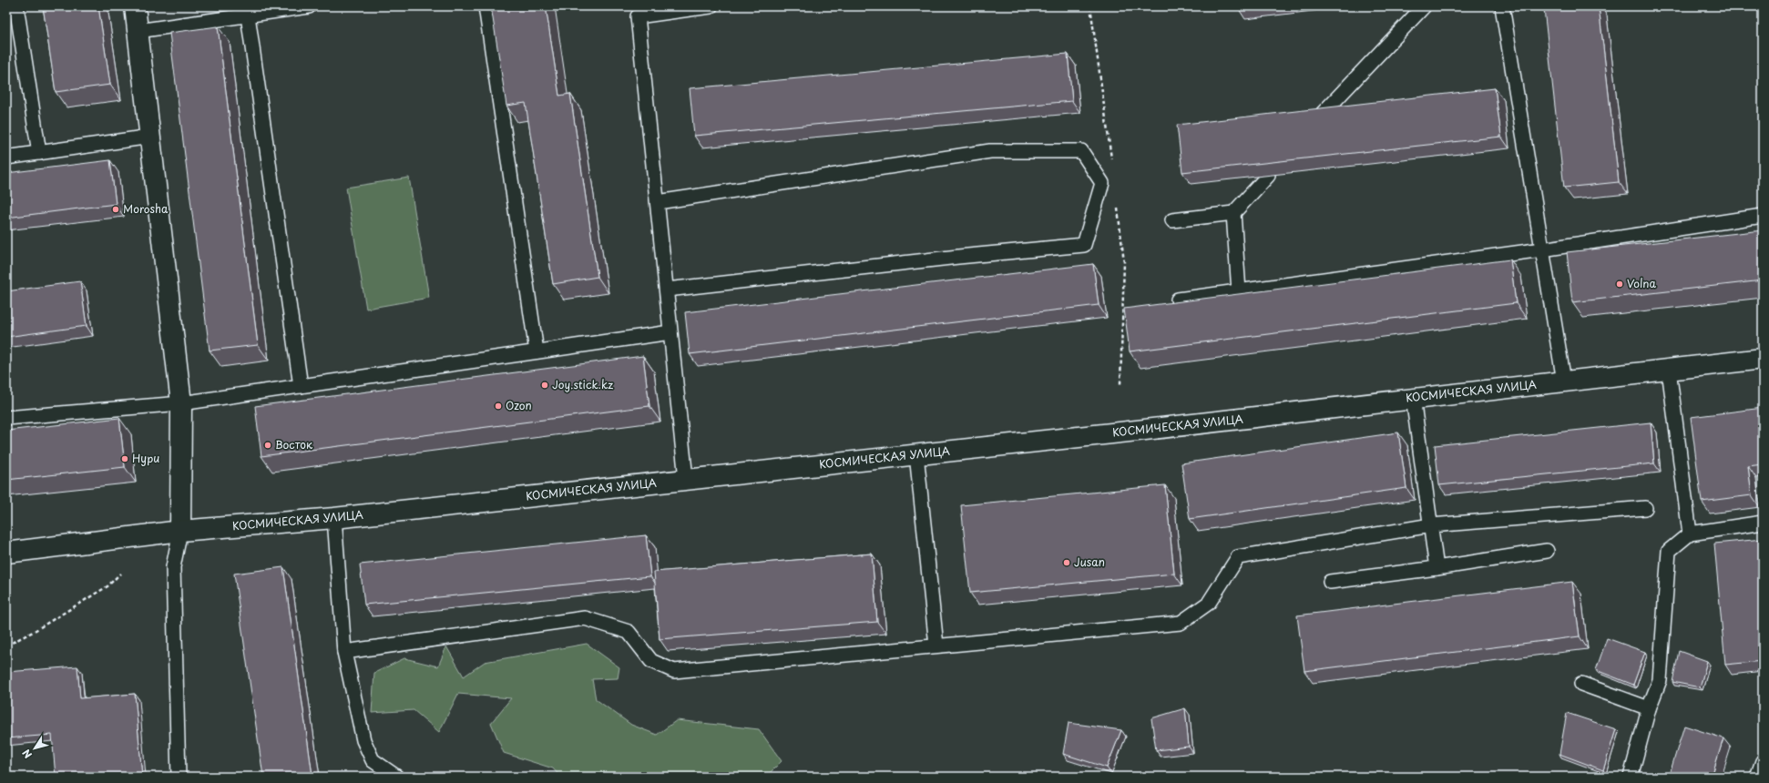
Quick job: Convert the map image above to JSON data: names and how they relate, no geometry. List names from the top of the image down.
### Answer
{
  "streets": {
    "main road": ["КОСМИЧЕСКАЯ УЛИЦА"]
  },
  "places": [
    "Morosha",
    "Volna",
    "Joy.stick.kz",
    "Ozon",
    "Восток",
    "Нури",
    "Jusan"
  ],
  "north": "bottom left"
}
